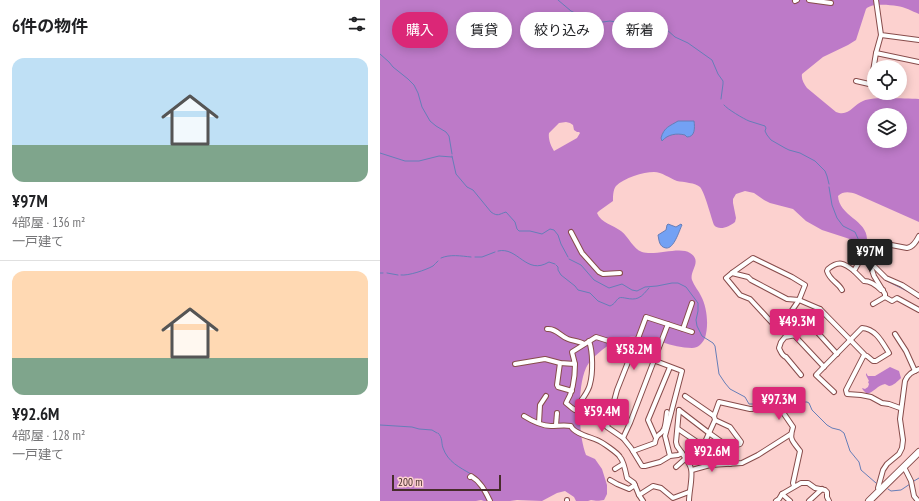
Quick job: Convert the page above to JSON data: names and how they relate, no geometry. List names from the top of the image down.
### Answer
{
  "scale_bar": "200 m",
  "page": {
    "heading": "6件の物件",
    "chip": [
      "購入",
      "賃貸",
      "絞り込み",
      "新着"
    ],
    "list": [
      {
        "name": "¥97M",
        "note": "4部屋 · 136 m² · 一戸建て"
      },
      {
        "name": "¥92.6M",
        "note": "4部屋 · 128 m² · 一戸建て"
      }
    ],
    "price": [
      "¥97M",
      "¥49.3M",
      "¥58.2M",
      "¥97.3M",
      "¥59.4M",
      "¥92.6M"
    ],
    "scale": "200 m"
  }
}
